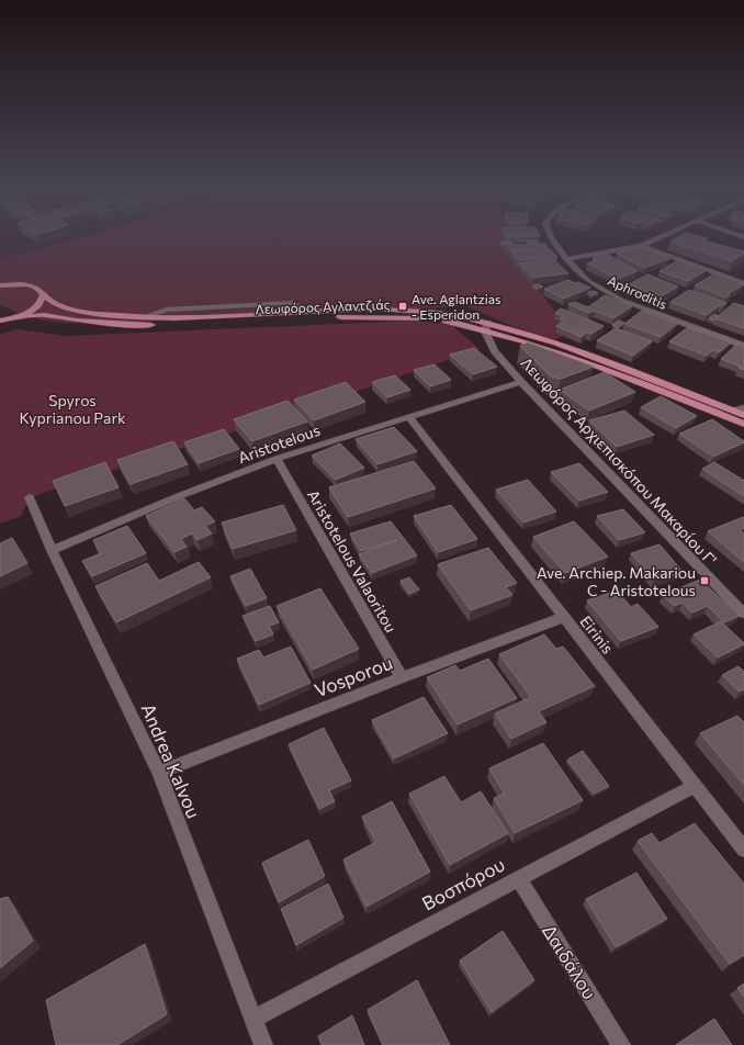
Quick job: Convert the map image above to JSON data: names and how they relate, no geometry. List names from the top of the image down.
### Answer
{
  "streets": {
    "main road": ["Λεωφόρος Αγλαντζιάς"],
    "street": [
      "Aphroditis",
      "Aristotelous",
      "Λεωφόρος Αρχιεπισκόπου Μακαρίου Γ'",
      "Aristotelous Valaoritou",
      "Eirinis",
      "Vosporou",
      "Andrea Kalvou",
      "Βοσπόρου",
      "Δαιδάλου"
    ]
  },
  "crossings": [
    ["Λεωφόρος Αγλαντζιάς", "Λεωφόρος Αρχιεπισκόπου Μακαρίου Γ'"],
    ["Aristotelous", "Λεωφόρος Αρχιεπισκόπου Μακαρίου Γ'"],
    ["Aristotelous", "Aristotelous Valaoritou"],
    ["Aristotelous", "Eirinis"],
    ["Aristotelous", "Andrea Kalvou"],
    ["Aristotelous Valaoritou", "Vosporou"],
    ["Eirinis", "Vosporou"],
    ["Eirinis", "Βοσπόρου"],
    ["Vosporou", "Andrea Kalvou"],
    ["Andrea Kalvou", "Βοσπόρου"],
    ["Βοσπόρου", "Δαιδάλου"]
  ],
  "parks": ["Spyros Kyprianou Park"],
  "places": {
    "transit": ["Ave. Aglantzias - Esperidon", "Ave. Archiep. Makariou C - Aristotelous"]
  }
}
